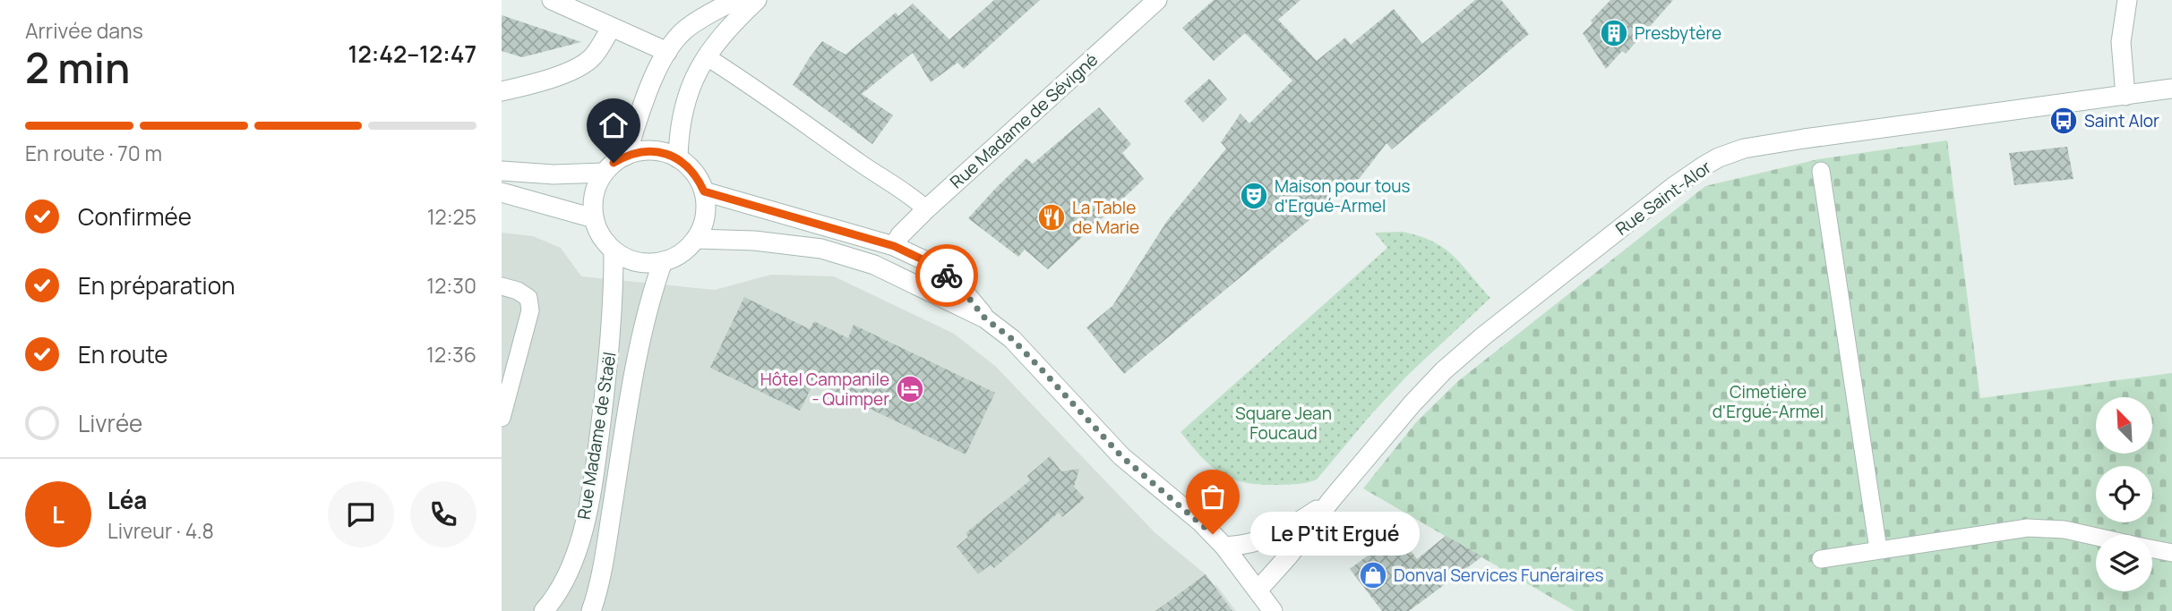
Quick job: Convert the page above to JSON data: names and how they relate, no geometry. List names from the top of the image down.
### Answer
{
  "streets": {
    "street": ["Rue Madame de Sévigné", "Rue Saint-Alor", "Rue Madame de Staël"]
  },
  "parks": ["Cimetière d'Ergué-Armel", "Square Jean Foucaud"],
  "places": {
    "building": ["Presbytère"],
    "bus stop": ["Saint Alor"],
    "theatre": ["Maison pour tous d'Ergué-Armel"],
    "restaurant": ["La Table de Marie"],
    "hotel": ["Hôtel Campanile - Quimper"],
    "other": ["Le P'tit Ergué"],
    "shop": ["Donval Services Funéraires"]
  },
  "north": "top left",
  "page": {
    "heading": ["2 min", "Arrivée dans", "12:42–12:47"],
    "panel": ["Léa", "Livreur · 4.8"],
    "bar": "En route · 70 m",
    "list": [
      ["Confirmée", "12:25"],
      ["En préparation", "12:30"],
      ["En route", "12:36"],
      "Livrée"
    ],
    "round": "L",
    "bubble": "Le P'tit Ergué"
  }
}
